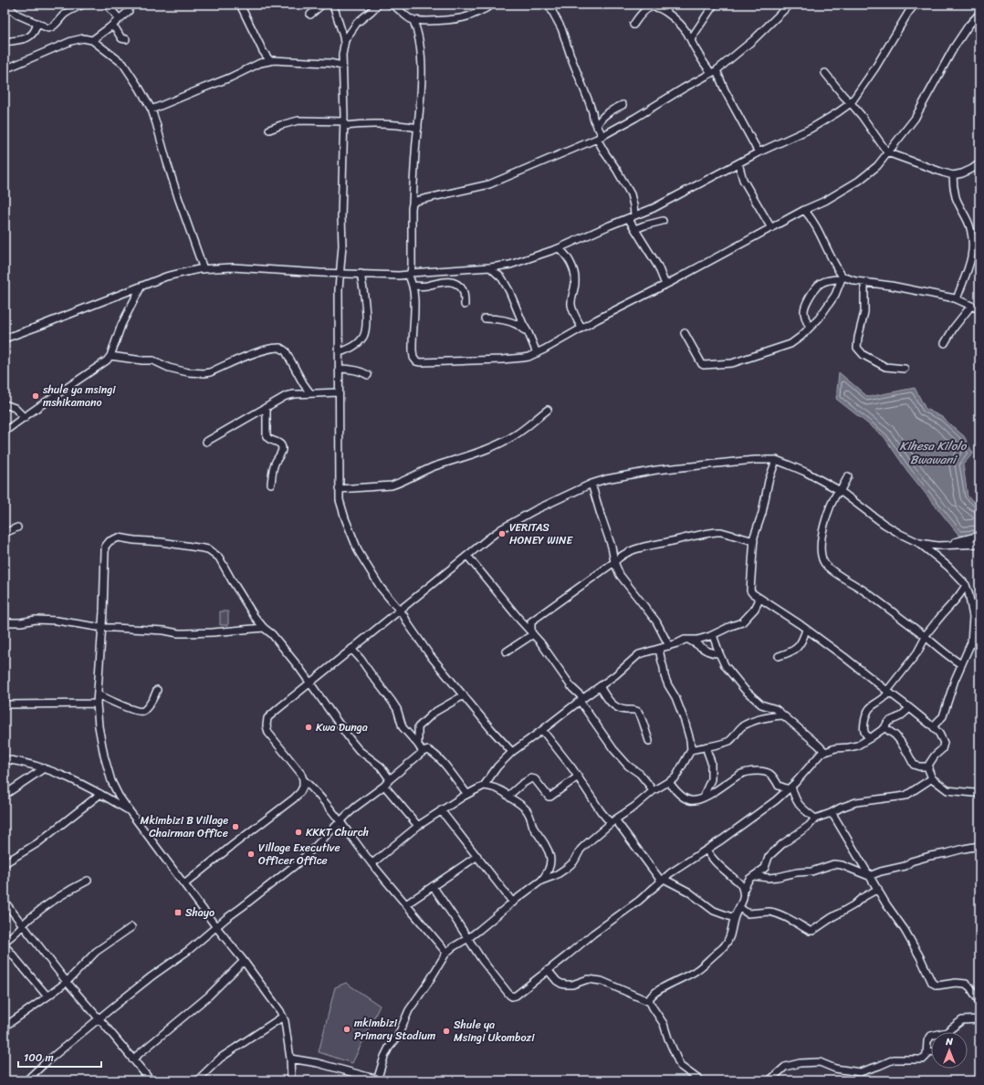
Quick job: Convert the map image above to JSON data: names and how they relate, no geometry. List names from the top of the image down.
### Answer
{
  "water": ["Kihesa Kilolo Bwawani"],
  "places": {
    "other": [
      "shule ya msingi mshikamano",
      "VERITAS HONEY WINE",
      "Kwa Dunga",
      "Mkimbizi B Village Chairman Office",
      "KKKT Church",
      "Village Executive Officer Office",
      "mkimbizi Primary Stadium",
      "Shule ya Msingi Ukombozi"
    ],
    "transit": ["Shayo"]
  },
  "scale_bar": "100 m",
  "north": "top"
}
